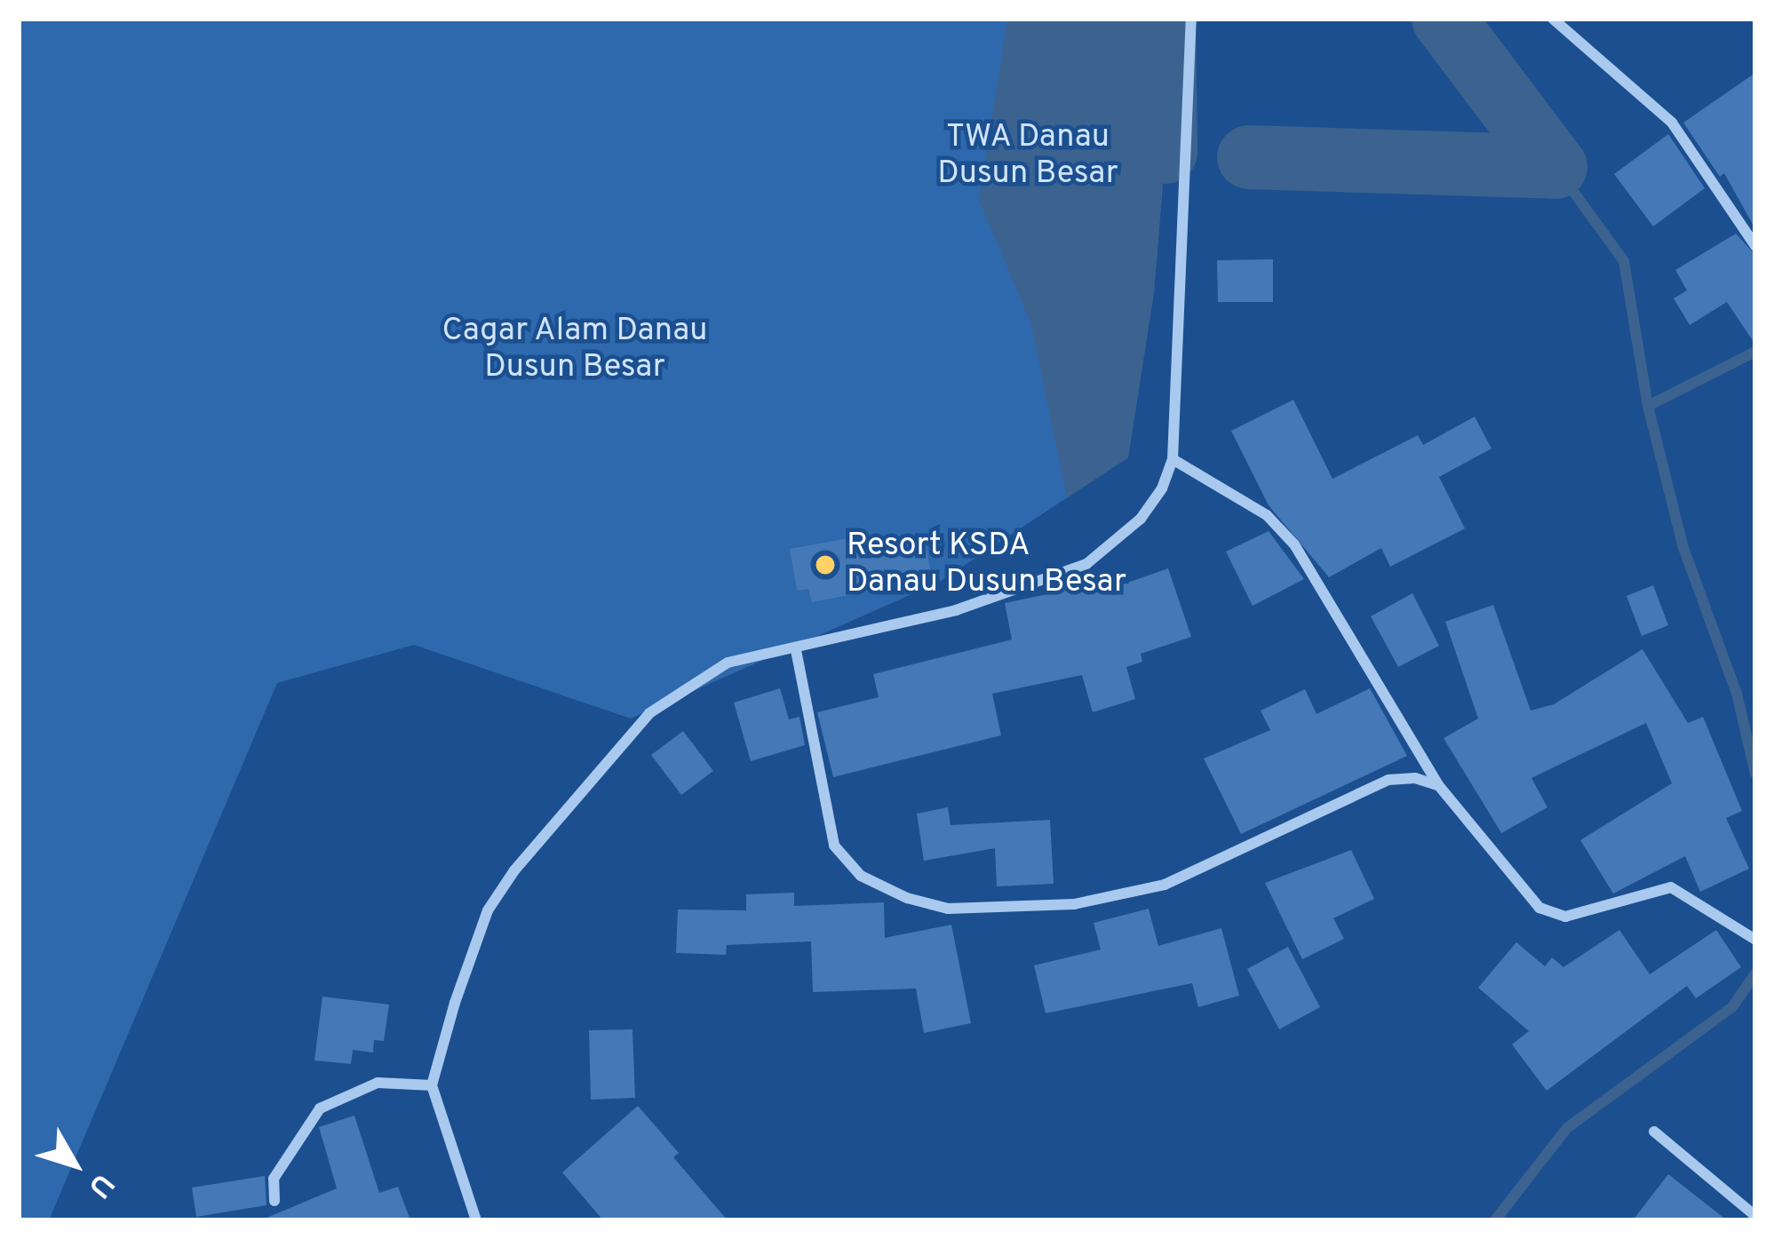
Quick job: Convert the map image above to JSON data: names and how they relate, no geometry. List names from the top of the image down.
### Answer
{
  "parks": ["TWA Danau Dusun Besar", "Cagar Alam Danau Dusun Besar"],
  "places": ["Resort KSDA Danau Dusun Besar"],
  "north": "bottom right"
}
